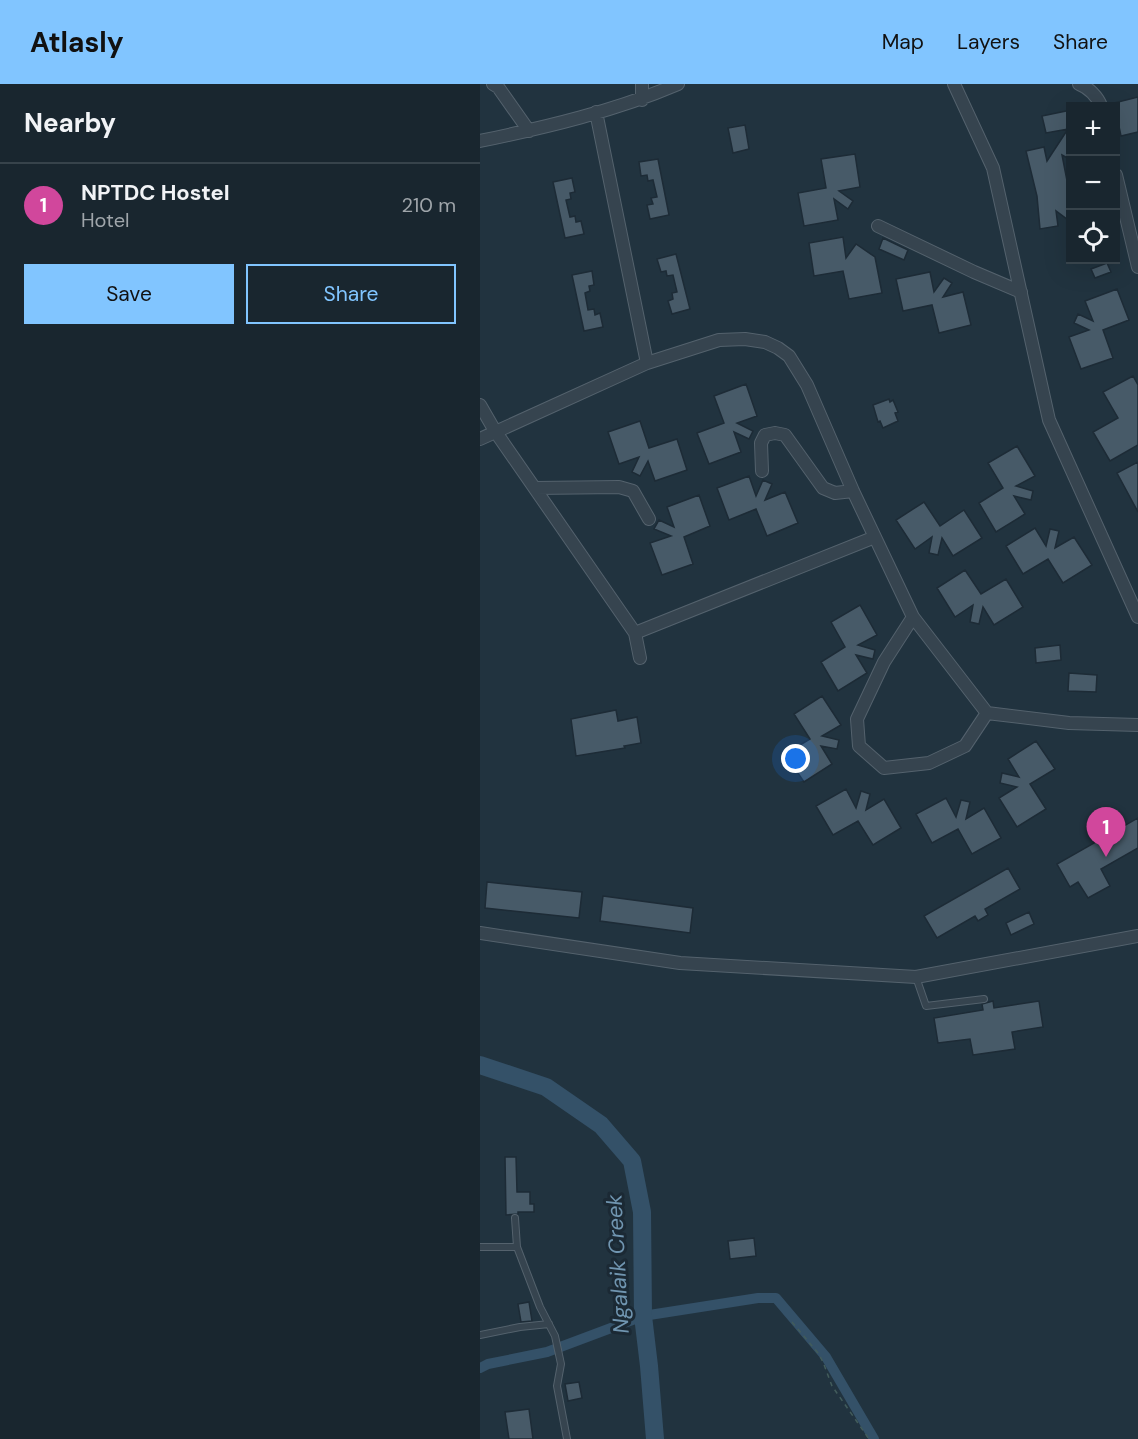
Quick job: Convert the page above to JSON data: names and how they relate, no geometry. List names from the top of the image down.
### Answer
{
  "water": ["Ngalaik Creek"],
  "page": {
    "header": "Atlasly",
    "nav": ["Map", "Layers", "Share"],
    "heading": "Nearby",
    "map_buttons": ["+", "−"],
    "list": [
      {
        "mark": "1",
        "name": "NPTDC Hostel",
        "note": "Hotel",
        "value": "210 m"
      }
    ],
    "buttons": ["Save", "Share"],
    "pins": "1"
  }
}
